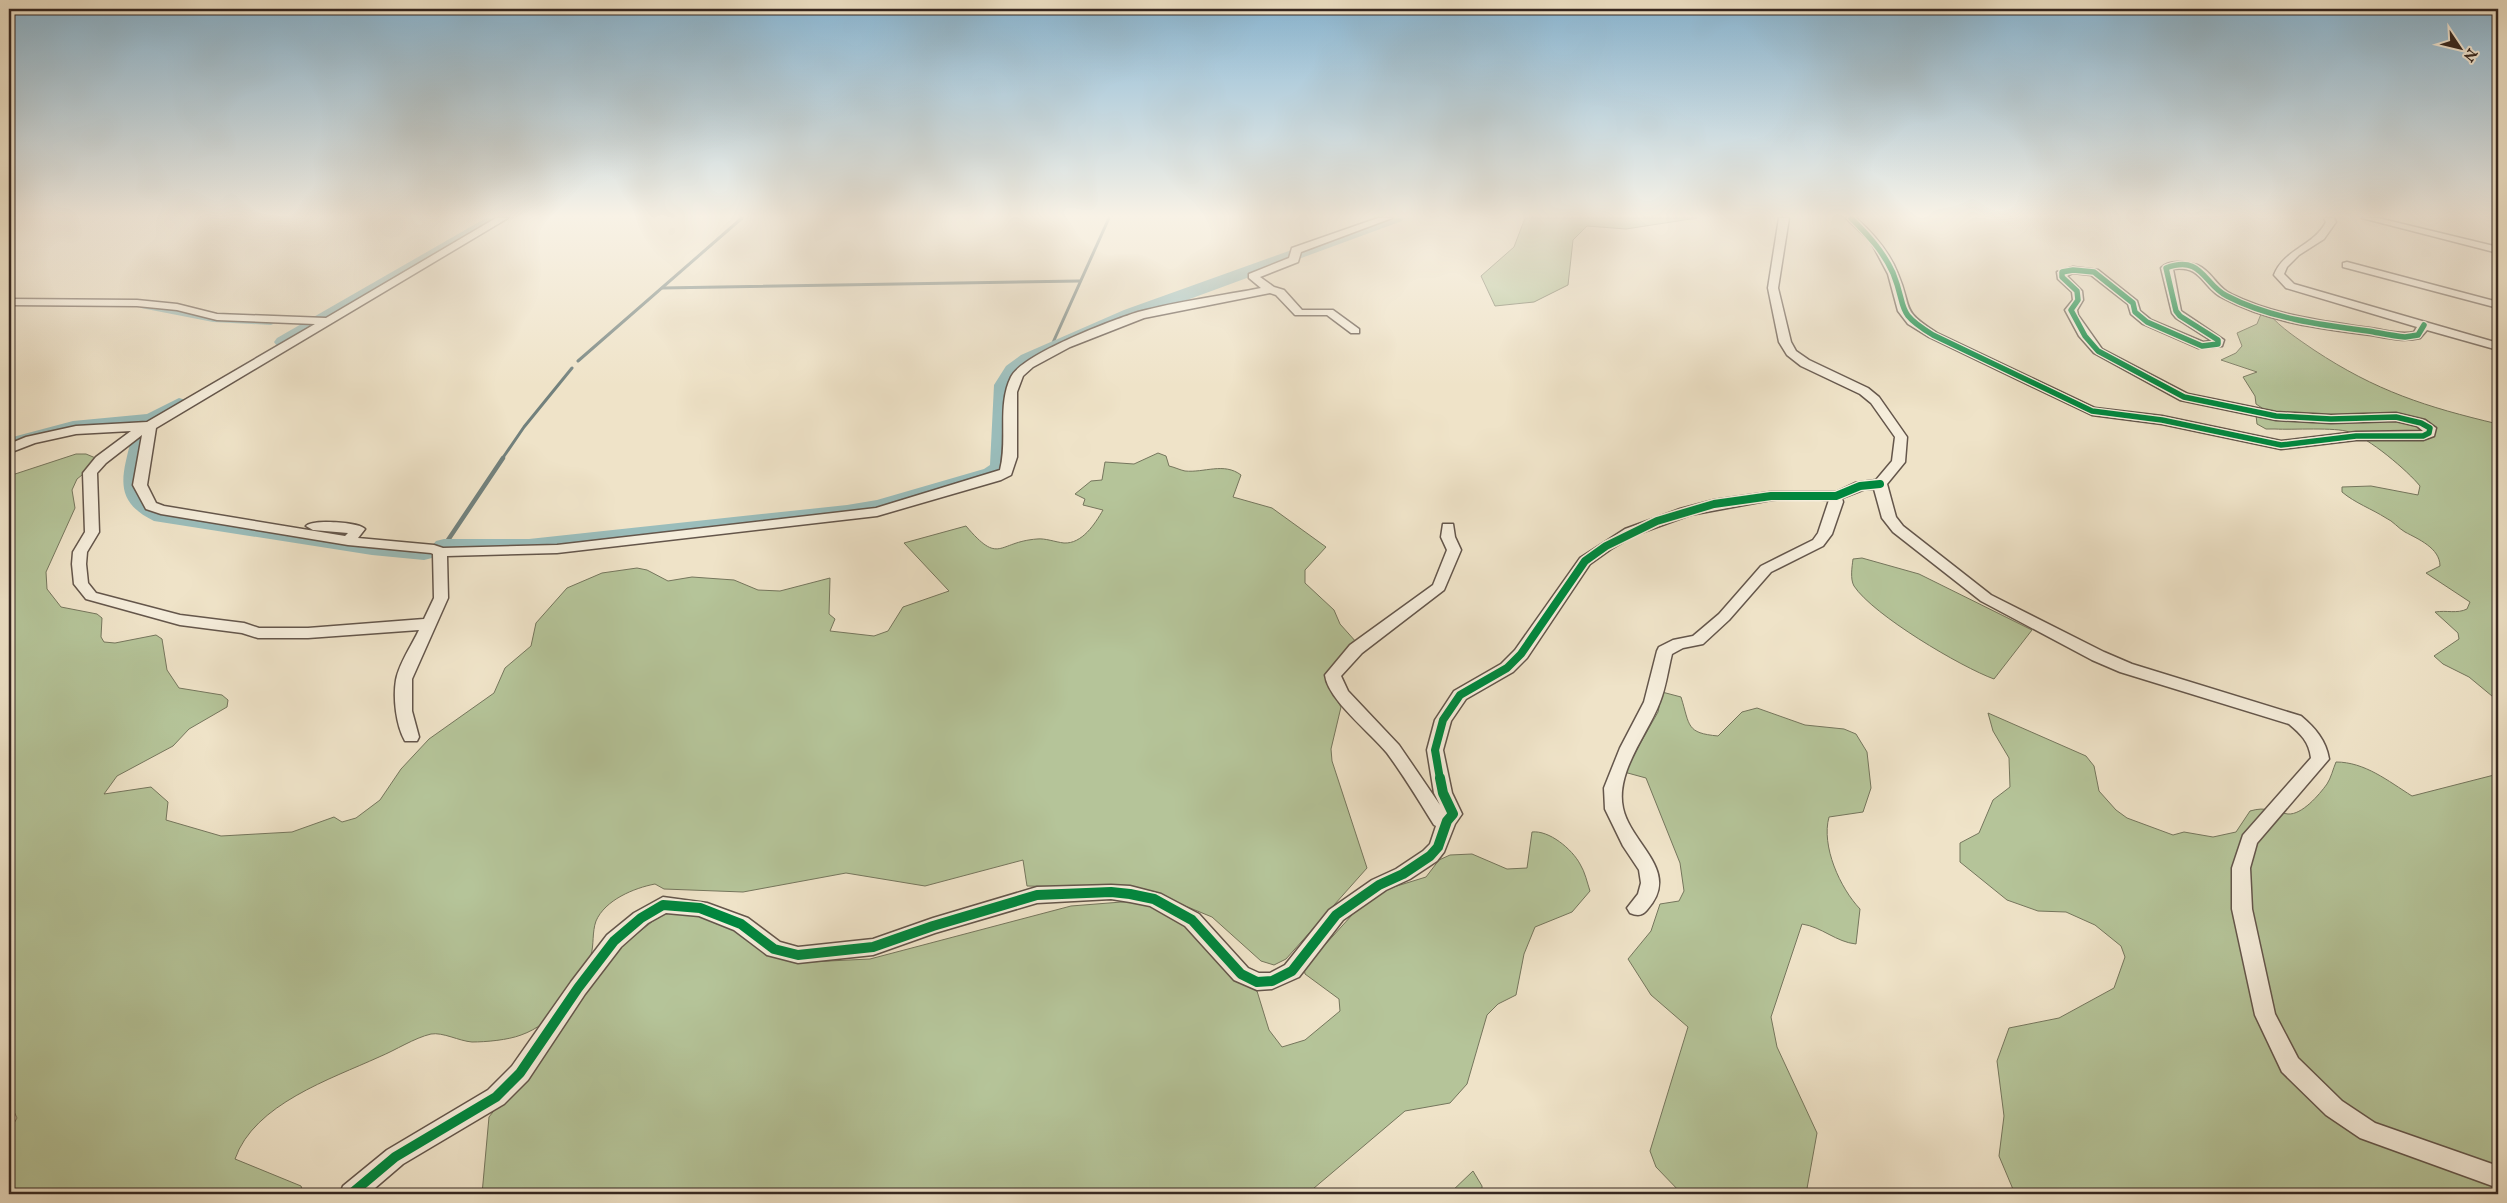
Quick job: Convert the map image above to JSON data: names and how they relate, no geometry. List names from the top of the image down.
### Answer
{
  "north": "bottom right"
}
